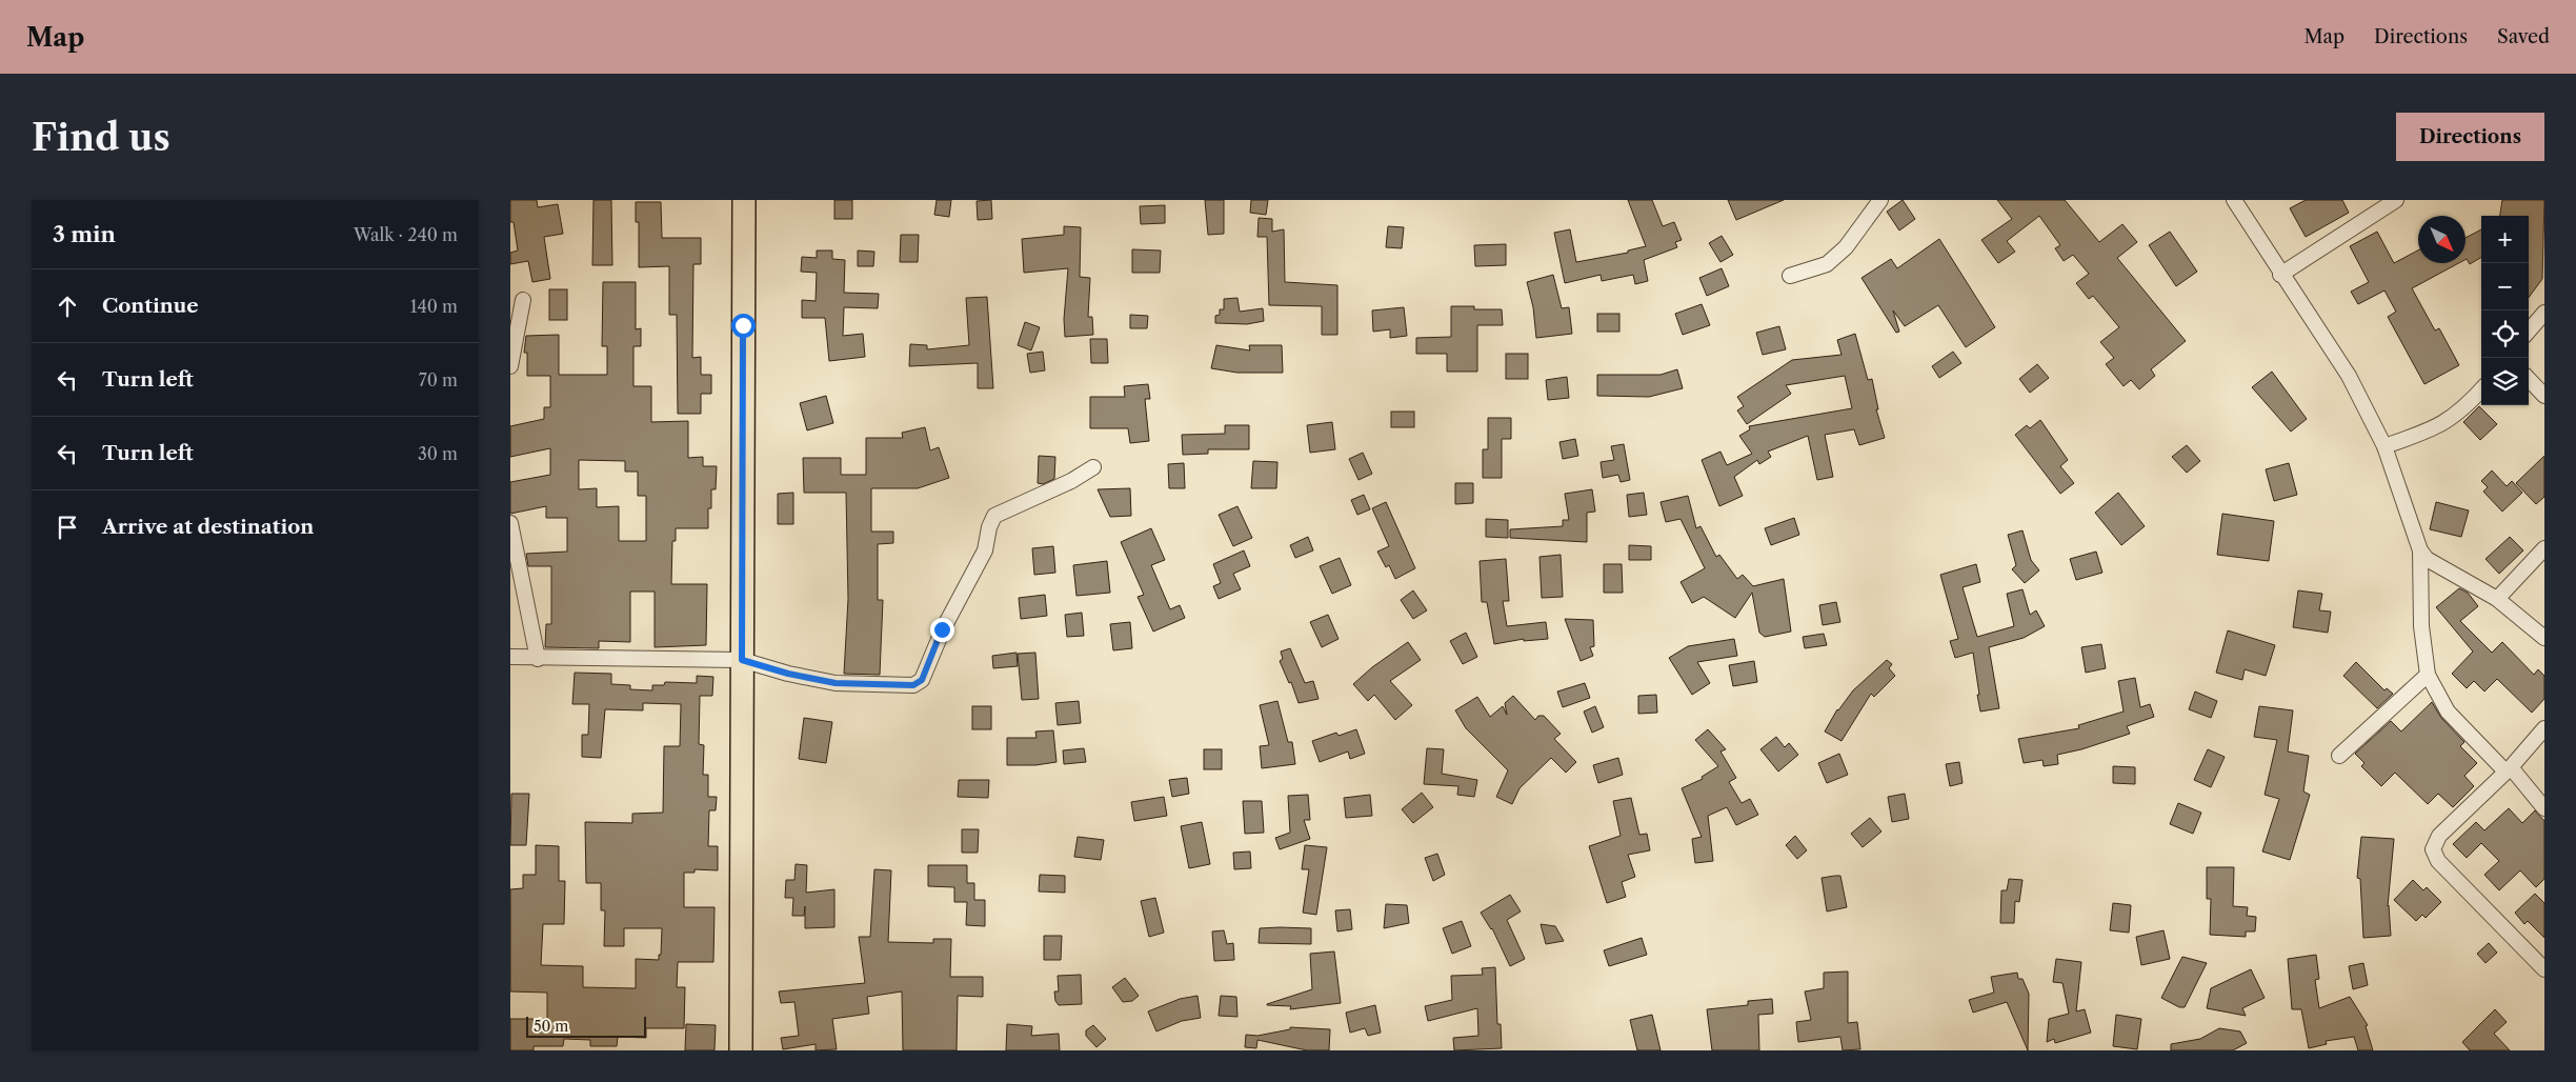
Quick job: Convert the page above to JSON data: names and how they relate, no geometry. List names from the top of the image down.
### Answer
{
  "scale_bar": "50 m",
  "north": "bottom right",
  "page": {
    "header": "Map",
    "nav": ["Map", "Directions", "Saved"],
    "buttons": "Directions",
    "title": "Find us",
    "heading": ["3 min", "Walk · 240 m"],
    "map_buttons": ["+", "−"],
    "list": [
      ["Continue", "140 m"],
      ["Turn left", "70 m"],
      ["Turn left", "30 m"],
      "Arrive at destination"
    ],
    "scale": "50 m"
  }
}
